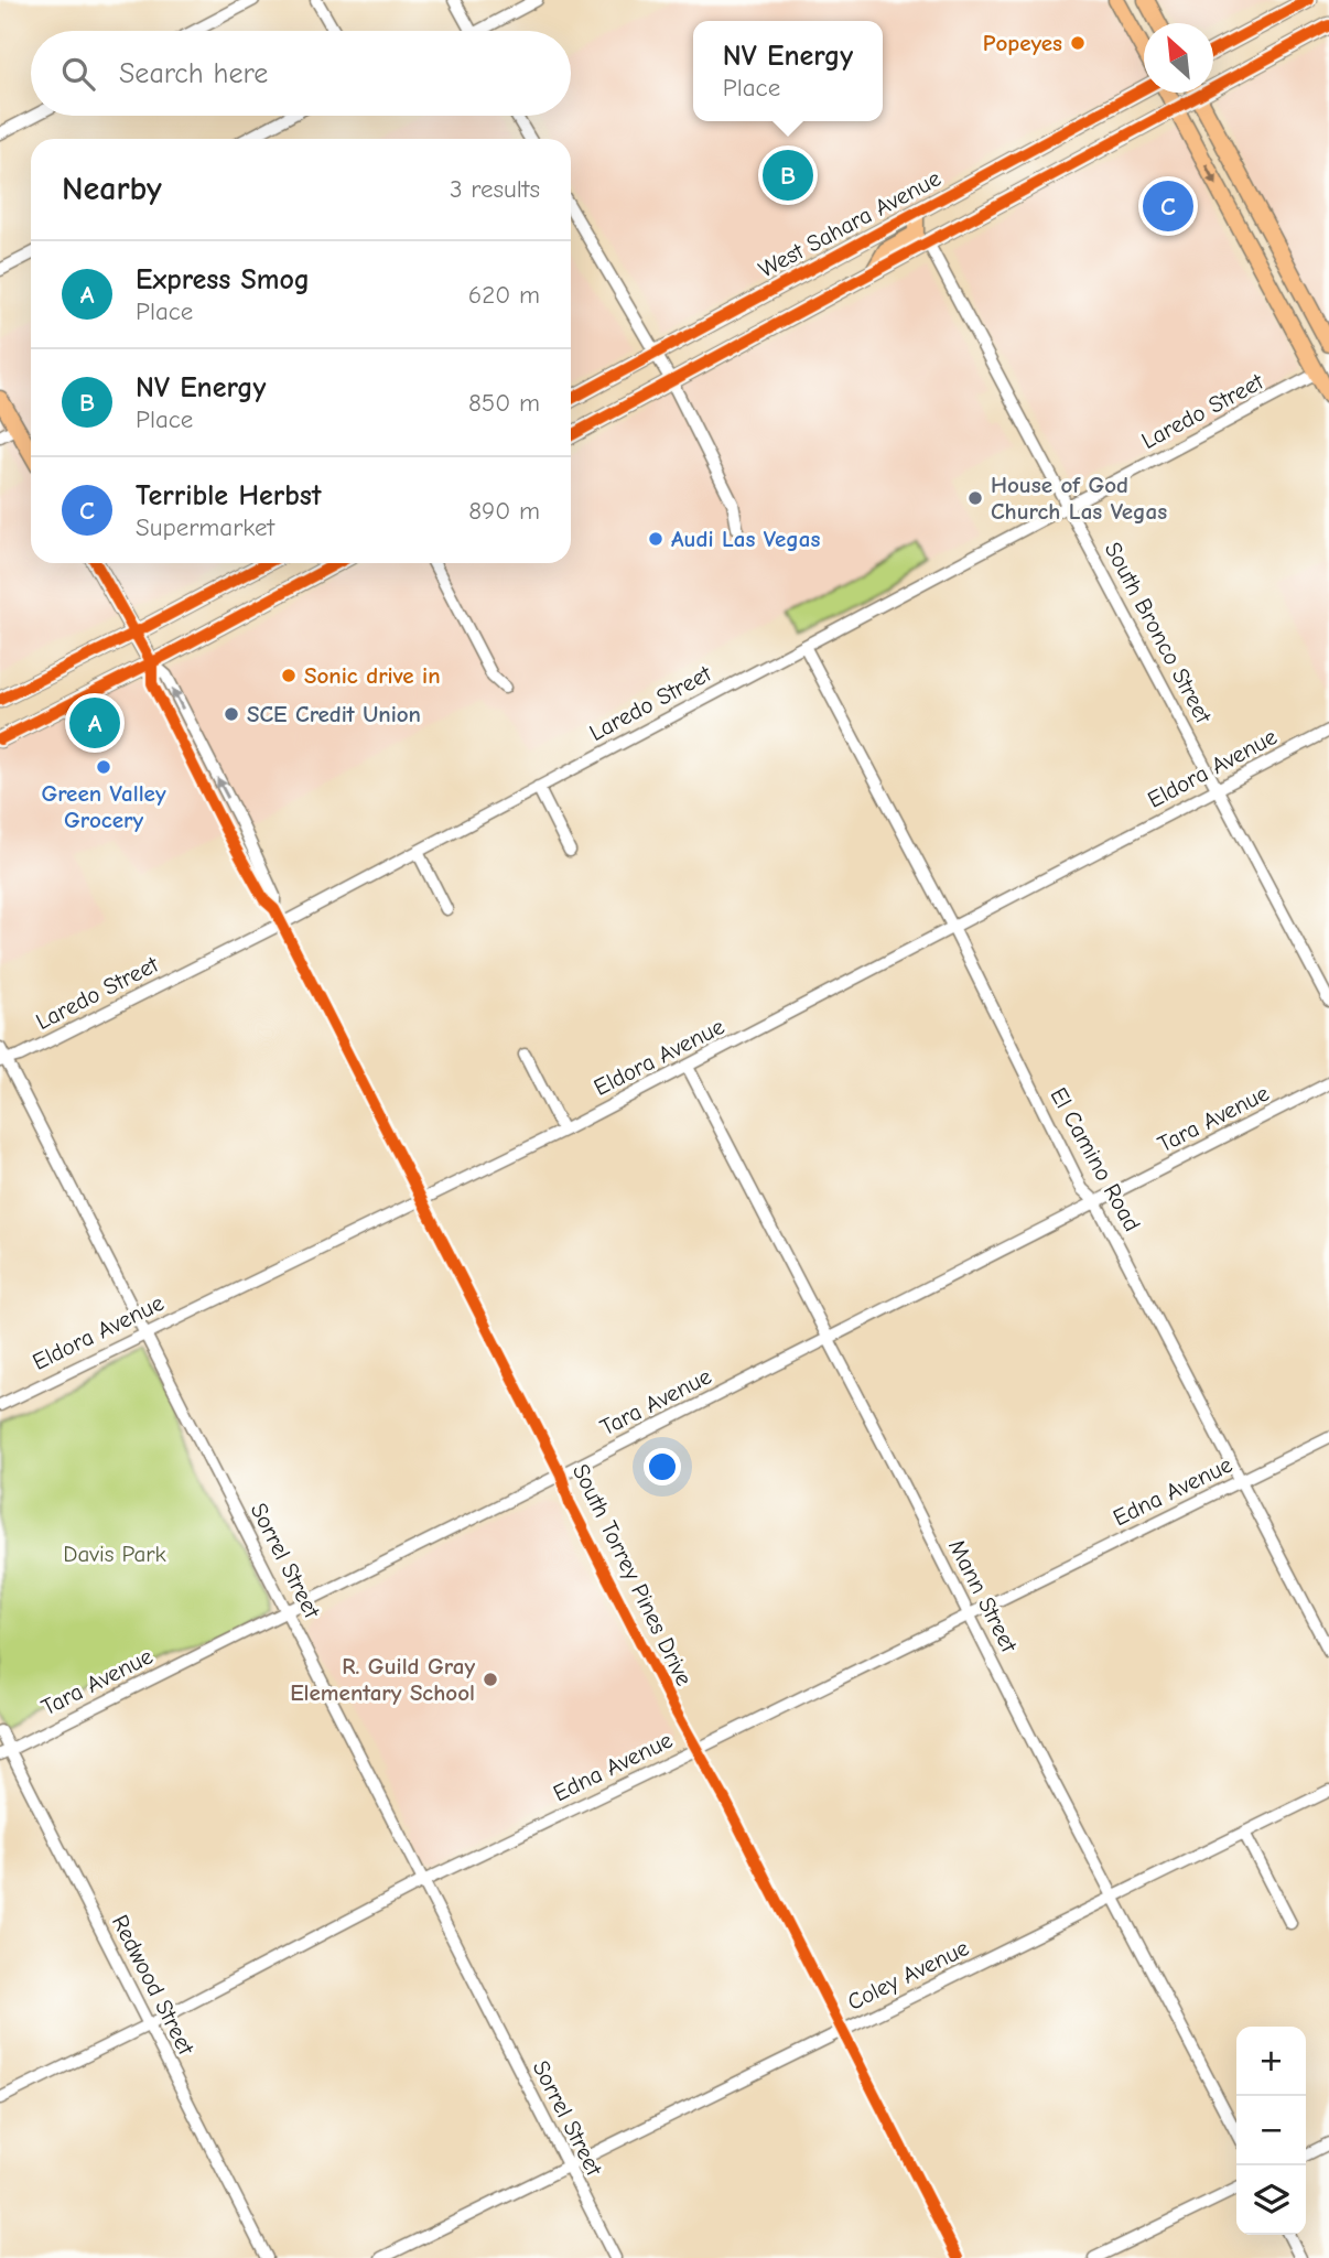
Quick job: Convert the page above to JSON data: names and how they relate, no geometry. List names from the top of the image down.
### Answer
{
  "streets": {
    "main road": ["West Sahara Avenue", "South Torrey Pines Drive"],
    "street": [
      "Laredo Street",
      "South Bronco Street",
      "Eldora Avenue",
      "Tara Avenue",
      "El Camino Road",
      "Edna Avenue",
      "Sorrel Street",
      "Mann Street",
      "Coley Avenue",
      "Redwood Street"
    ]
  },
  "crossings": [
    ["Laredo Street", "South Bronco Street"],
    ["Laredo Street", "El Camino Road"],
    ["Laredo Street", "Sorrel Street"],
    ["Laredo Street", "South Torrey Pines Drive"],
    ["South Bronco Street", "Eldora Avenue"],
    ["Eldora Avenue", "El Camino Road"],
    ["Eldora Avenue", "Sorrel Street"],
    ["Eldora Avenue", "South Torrey Pines Drive"],
    ["Eldora Avenue", "Mann Street"],
    ["Tara Avenue", "El Camino Road"],
    ["Tara Avenue", "Sorrel Street"],
    ["Tara Avenue", "South Torrey Pines Drive"],
    ["Tara Avenue", "Mann Street"],
    ["Tara Avenue", "Redwood Street"],
    ["El Camino Road", "Edna Avenue"],
    ["Edna Avenue", "Sorrel Street"],
    ["Edna Avenue", "South Torrey Pines Drive"],
    ["Edna Avenue", "Mann Street"],
    ["Edna Avenue", "Redwood Street"],
    ["Sorrel Street", "Coley Avenue"],
    ["South Torrey Pines Drive", "Coley Avenue"],
    ["Mann Street", "Coley Avenue"]
  ],
  "parks": ["Davis Park"],
  "places": [
    "Popeyes",
    "House of God Church Las Vegas",
    "Audi Las Vegas",
    "Sonic drive in",
    "SCE Credit Union",
    "Green Valley Grocery",
    "R. Guild Gray Elementary School"
  ],
  "north": "top left",
  "page": {
    "popup": ["NV Energy", "Place"],
    "search": "Search here",
    "heading": ["Nearby", "3 results"],
    "pins": ["B", "C", "A"],
    "list": [
      {
        "mark": "A",
        "name": "Express Smog",
        "note": "Place",
        "value": "620 m"
      },
      {
        "mark": "B",
        "name": "NV Energy",
        "note": "Place",
        "value": "850 m"
      },
      {
        "mark": "C",
        "name": "Terrible Herbst",
        "note": "Supermarket",
        "value": "890 m"
      }
    ],
    "map_buttons": ["+", "−"]
  }
}
